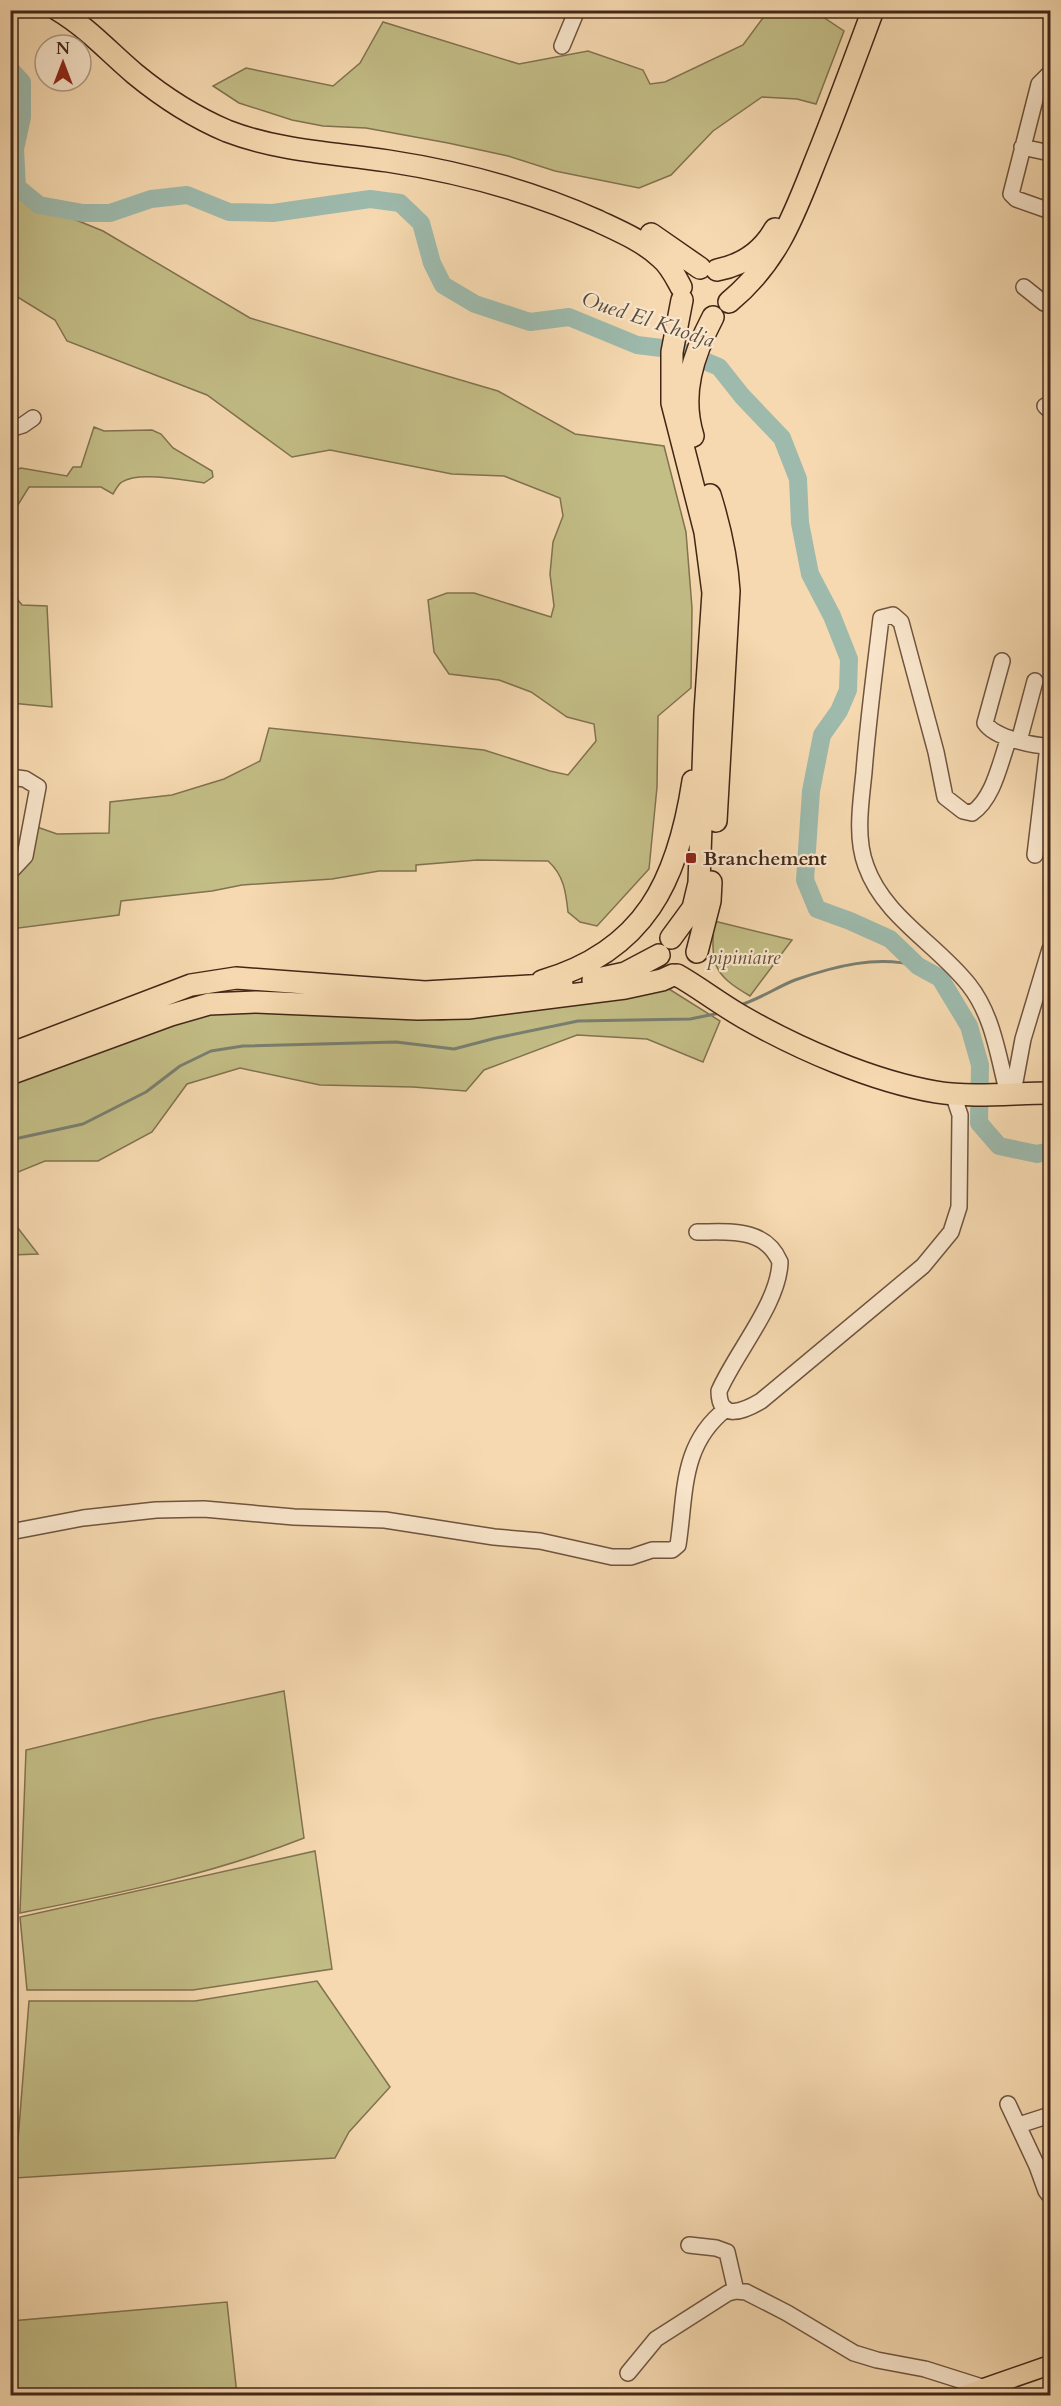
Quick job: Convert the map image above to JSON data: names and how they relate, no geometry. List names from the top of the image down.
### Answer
{
  "water": ["Oued El Khodja"],
  "parks": ["pipiniaire"],
  "places": {
    "transit": ["Branchement"]
  },
  "north": "top"
}
